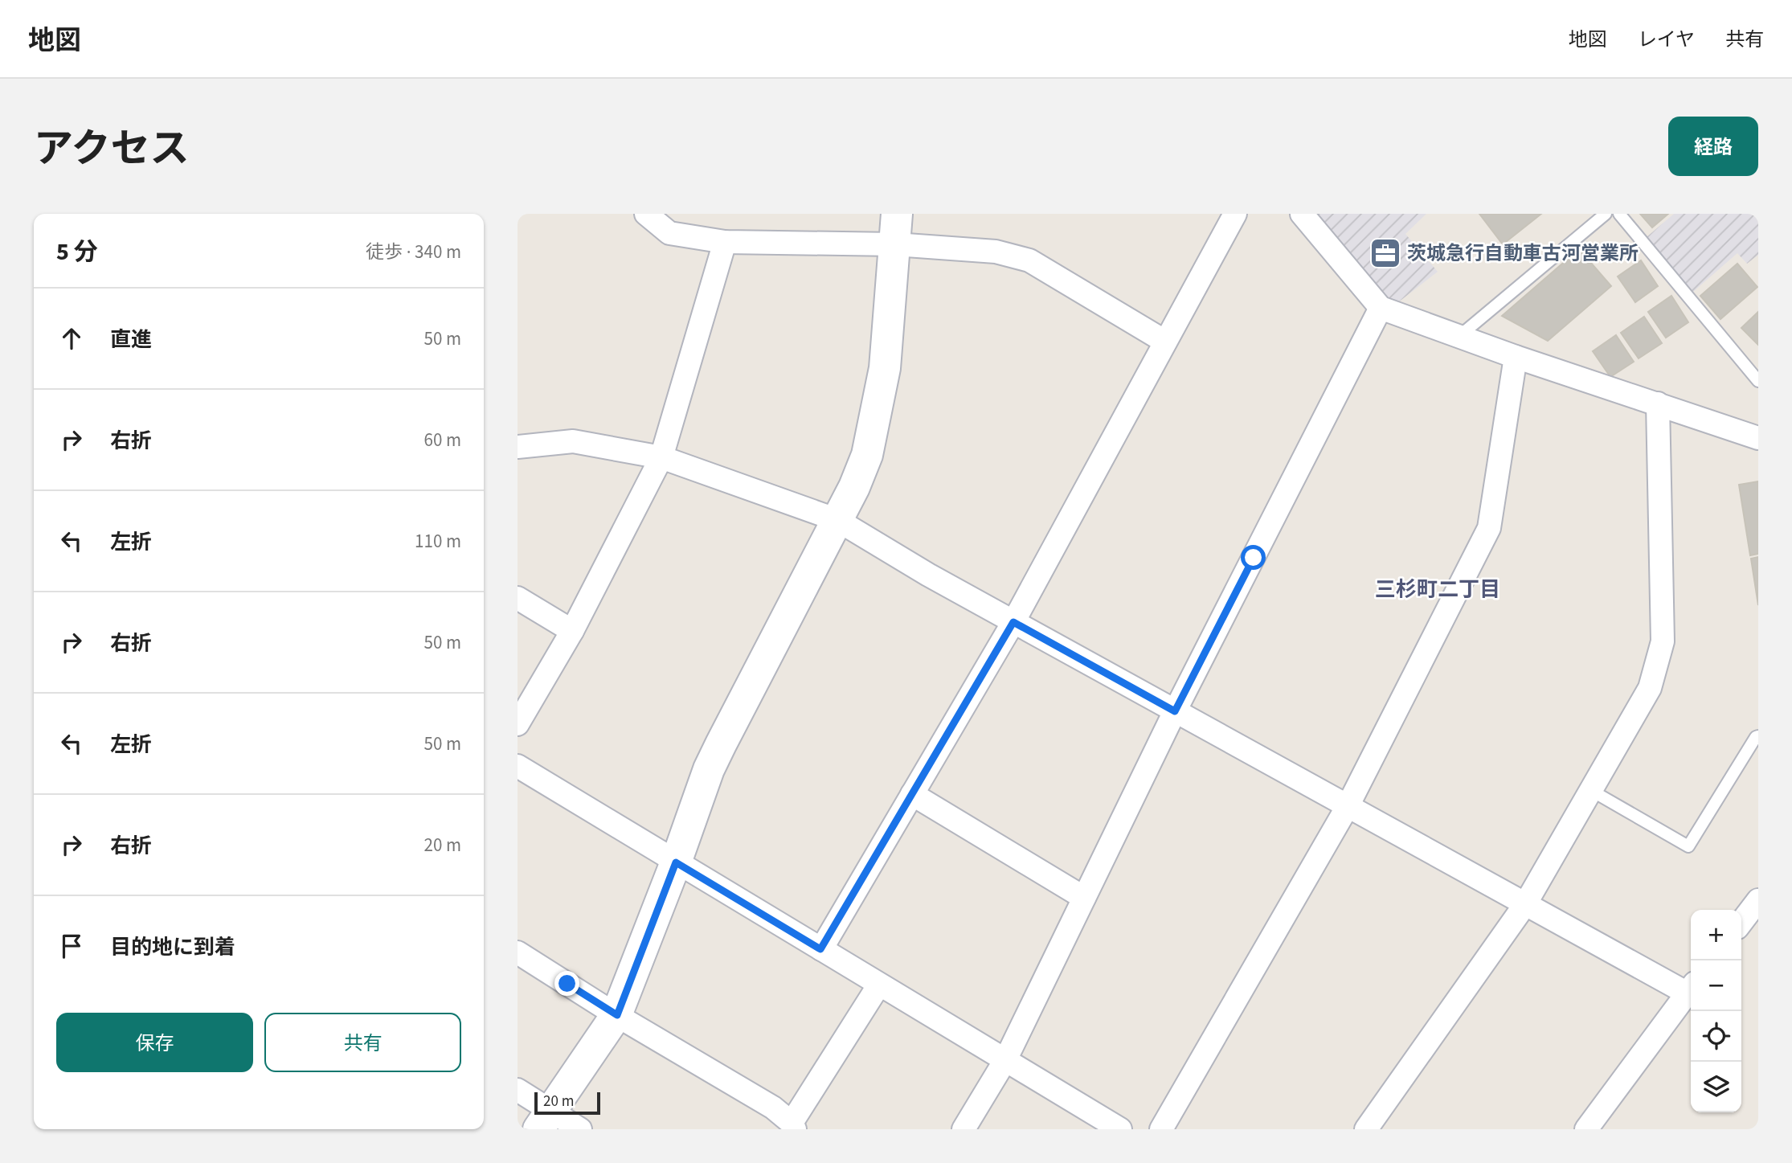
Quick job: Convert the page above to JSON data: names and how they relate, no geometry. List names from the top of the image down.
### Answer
{
  "districts": ["三杉町二丁目"],
  "places": {
    "office": ["茨城急行自動車古河営業所"]
  },
  "scale_bar": "20 m",
  "page": {
    "header": "地図",
    "nav": ["地図", "レイヤ", "共有"],
    "title": "アクセス",
    "buttons": [
      "経路",
      ["保存", "共有"]
    ],
    "heading": ["5 分", "徒歩 · 340 m"],
    "list": [
      ["直進", "50 m"],
      ["右折", "60 m"],
      ["左折", "110 m"],
      ["右折", "50 m"],
      ["左折", "50 m"],
      ["右折", "20 m"],
      "目的地に到着"
    ],
    "map_buttons": ["+", "−"],
    "scale": "20 m"
  }
}
